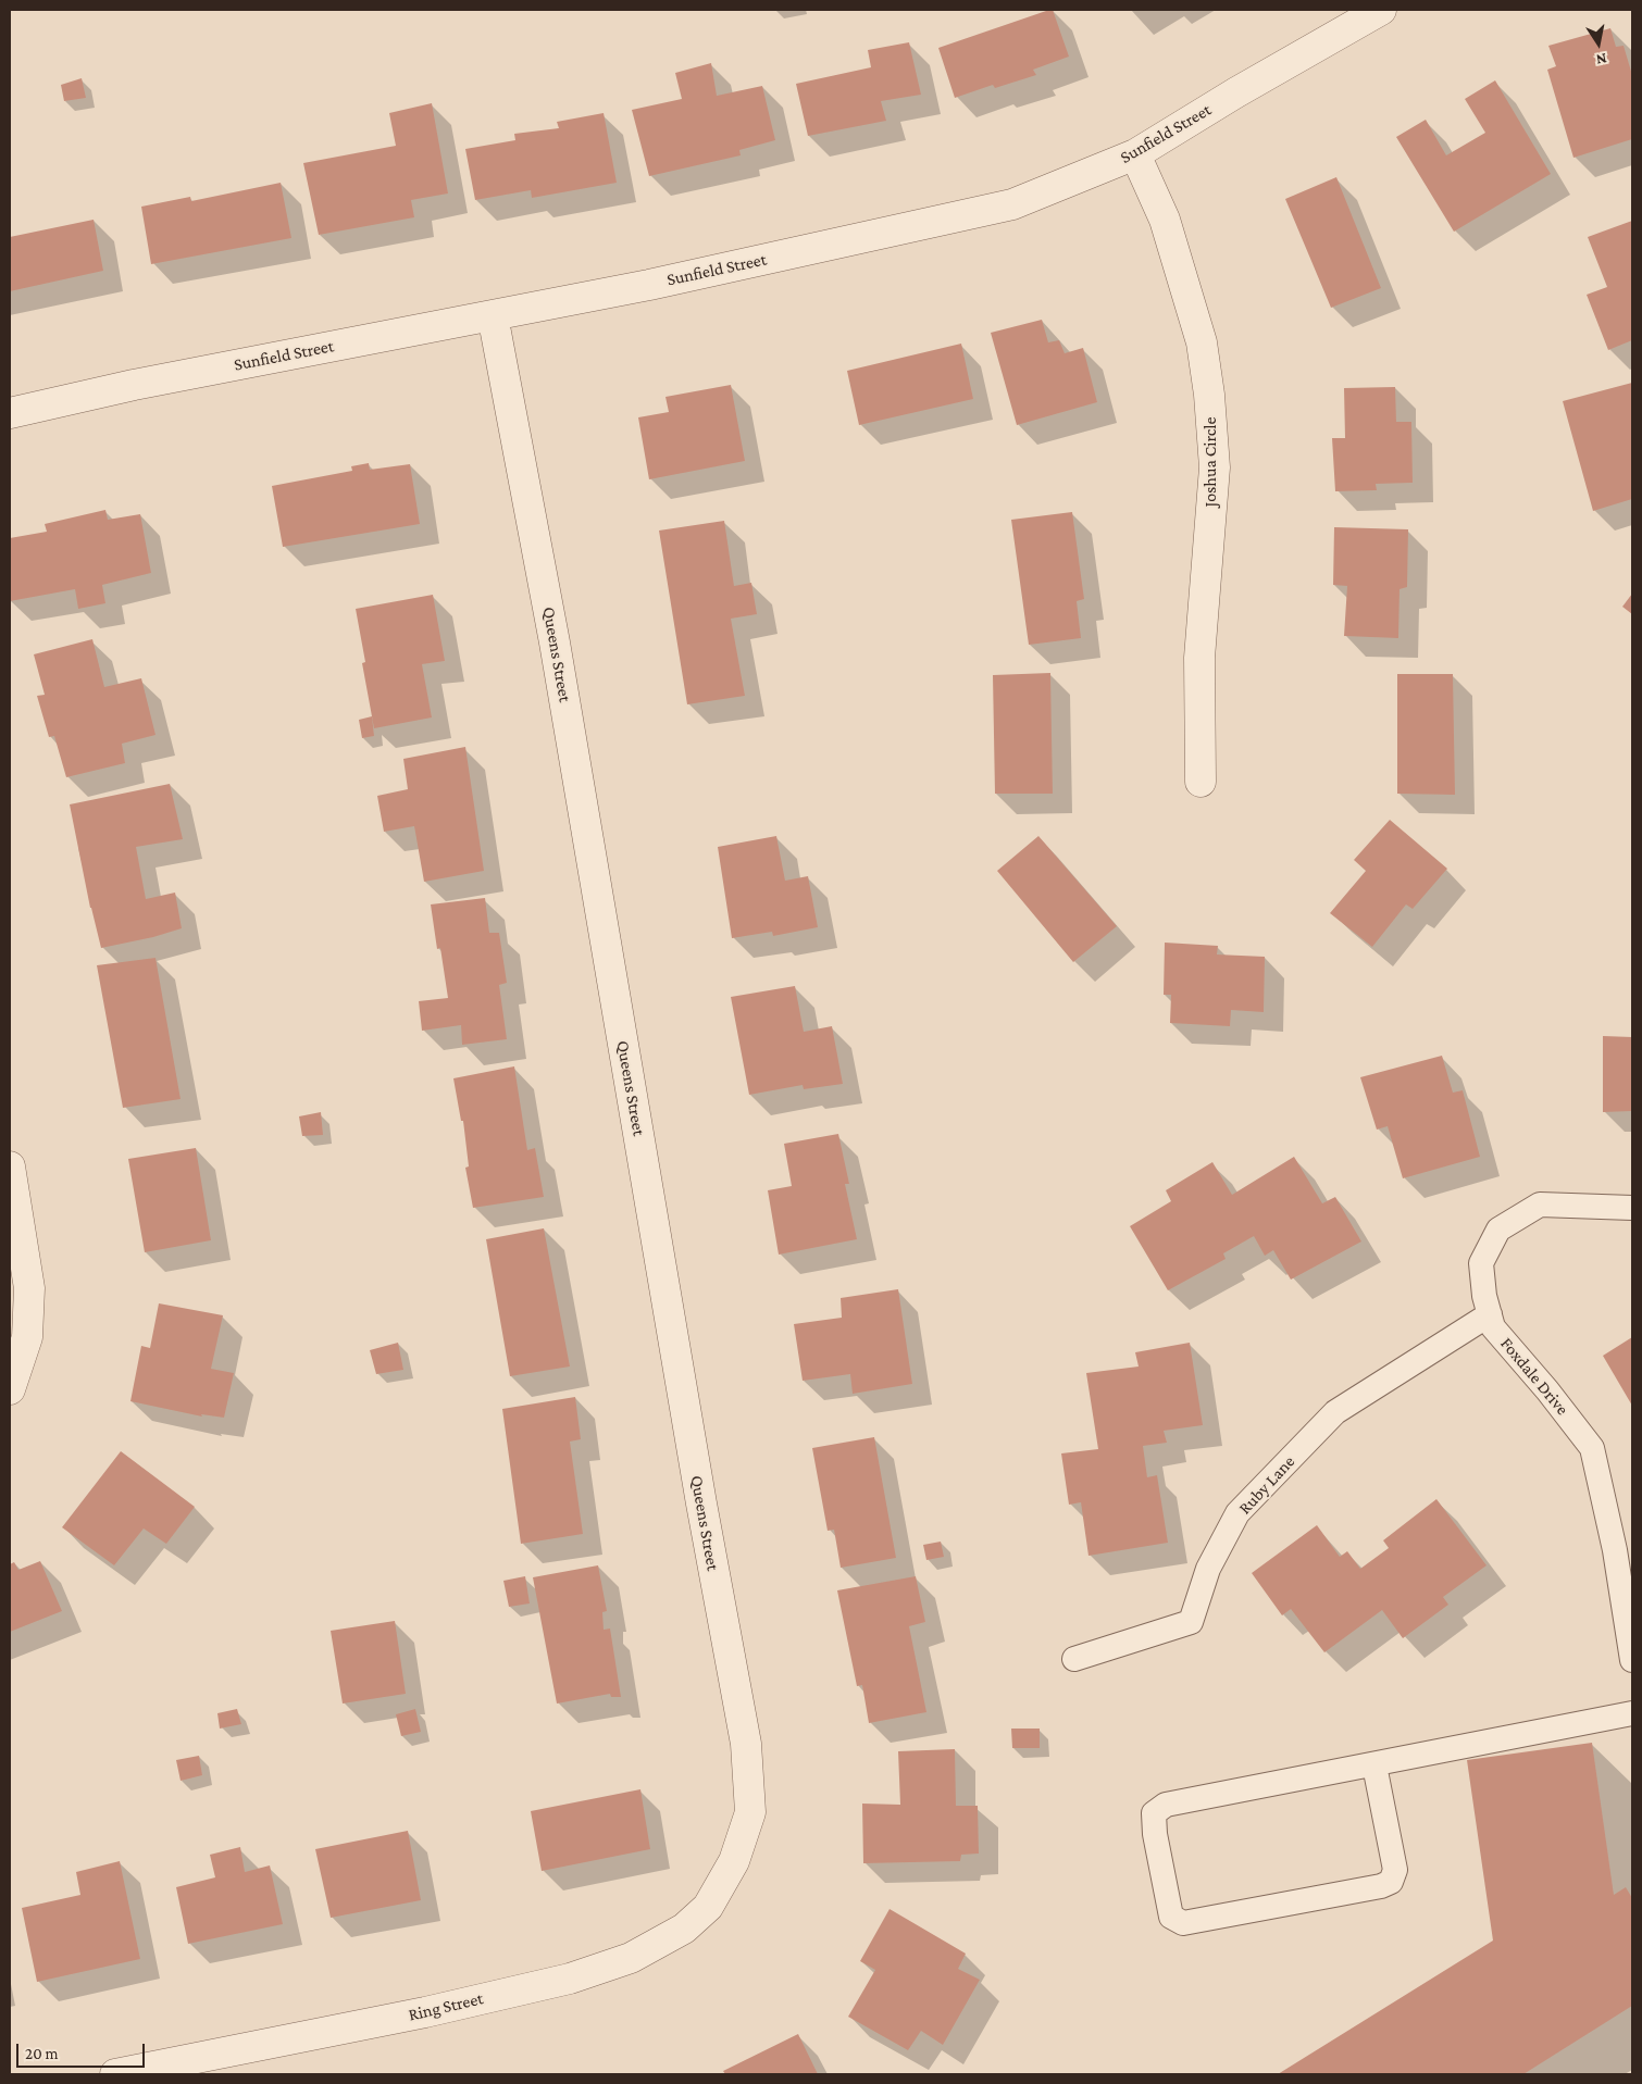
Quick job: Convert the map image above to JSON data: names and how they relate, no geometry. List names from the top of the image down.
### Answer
{
  "streets": {
    "street": [
      "Sunfield Street",
      "Joshua Circle",
      "Queens Street",
      "Ring Street"
    ],
    "lane": ["Foxdale Drive", "Ruby Lane"]
  },
  "crossings": [
    ["Sunfield Street", "Joshua Circle"],
    ["Sunfield Street", "Queens Street"],
    ["Queens Street", "Ring Street"],
    ["Foxdale Drive", "Ruby Lane"]
  ],
  "scale_bar": "20 m",
  "north": "bottom"
}
